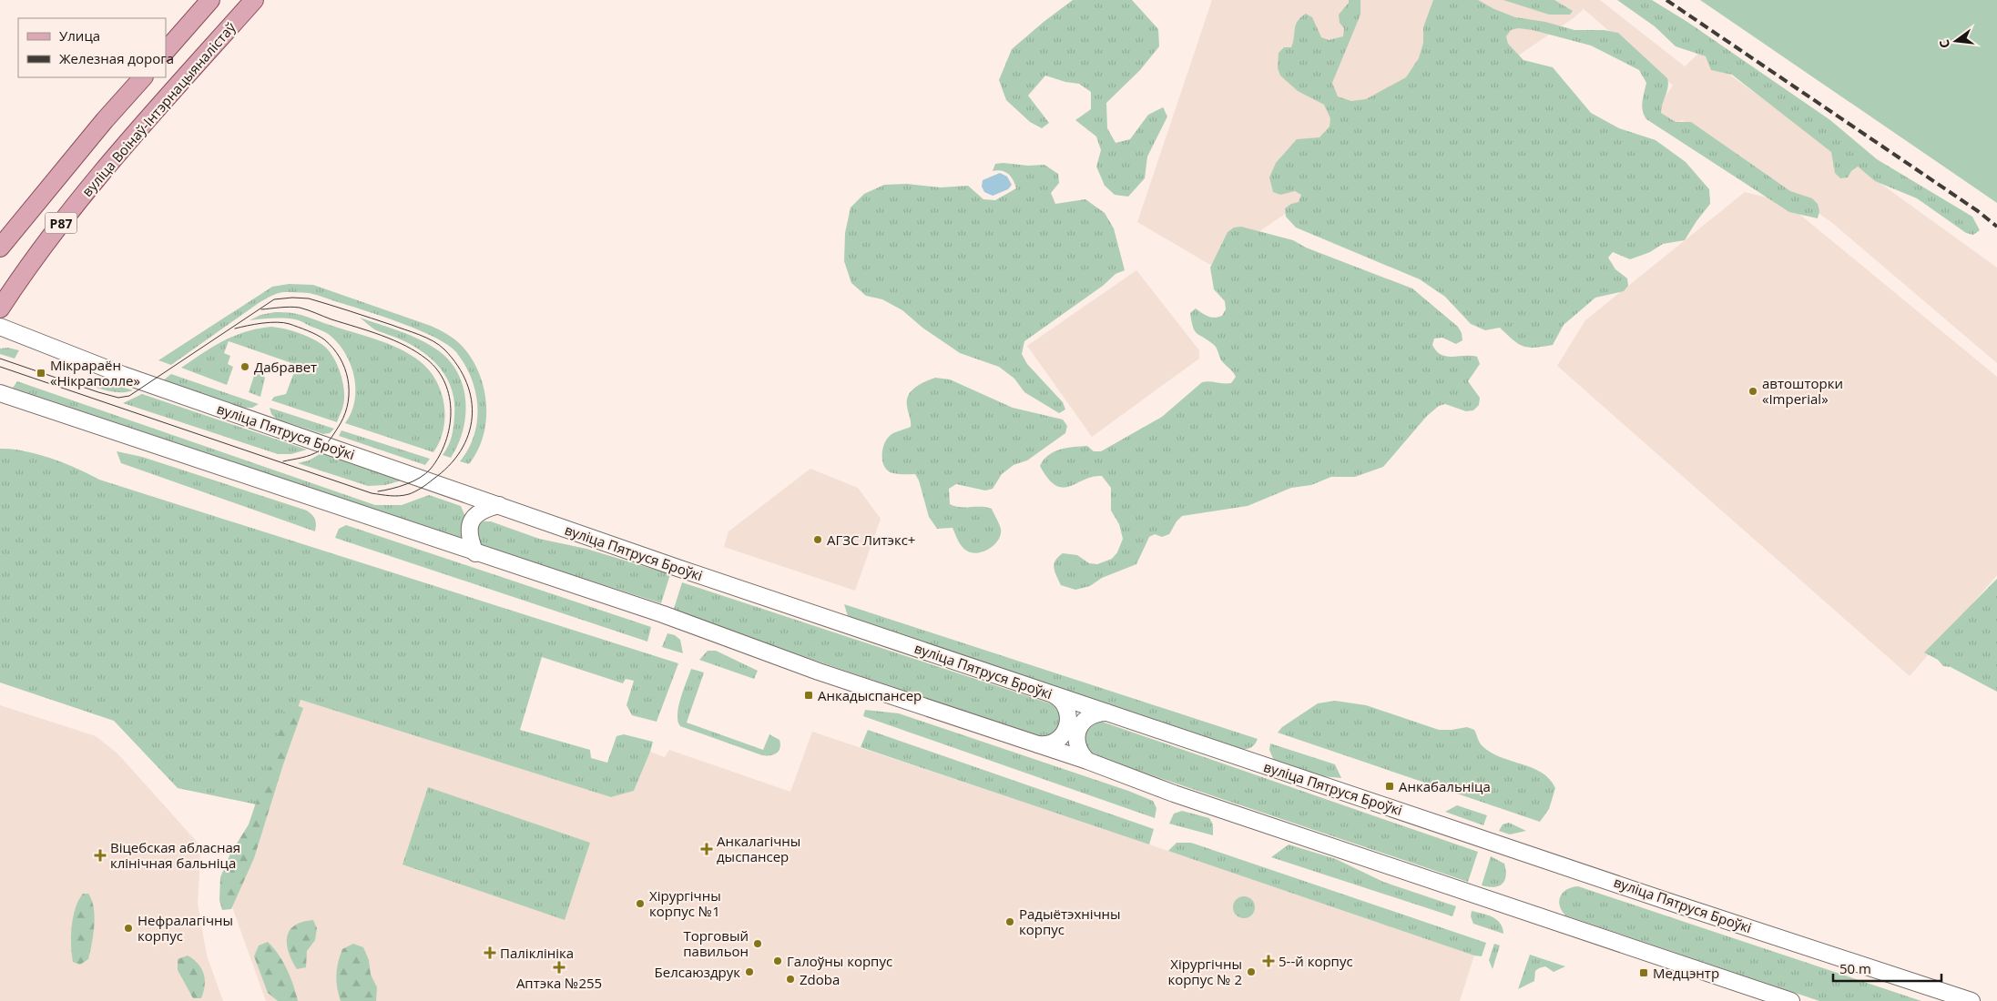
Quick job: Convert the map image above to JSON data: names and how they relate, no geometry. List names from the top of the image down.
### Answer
{
  "streets": {
    "main road": ["вуліца Воінаў-Інтэрнацыяналістаў", "Р87", "вуліца Пятруся Броўкі"]
  },
  "places": {
    "other": [
      "Дабравет",
      "автошторки «Imperial»",
      "АГЗС Литэкс+",
      "Хірургічны корпус №1",
      "Радыётэхнічны корпус",
      "Нефралагічны корпус",
      "Торговый павильон",
      "Галоўны корпус",
      "Белсаюздрук",
      "Хірургічны корпус № 2",
      "Zdoba"
    ],
    "transit": [
      "Мікрараён «Нікраполле»",
      "Анкадыспансер",
      "Анкабальніца",
      "Медцэнтр"
    ],
    "health": [
      "Анкалагічны дыспансер",
      "Віцебская абласная клінічная бальніца",
      "Паліклініка",
      "5--й корпус",
      "Аптэка №255"
    ]
  },
  "legend": ["Улица", "Железная дорога"],
  "scale_bar": "50 m",
  "north": "left"
}
